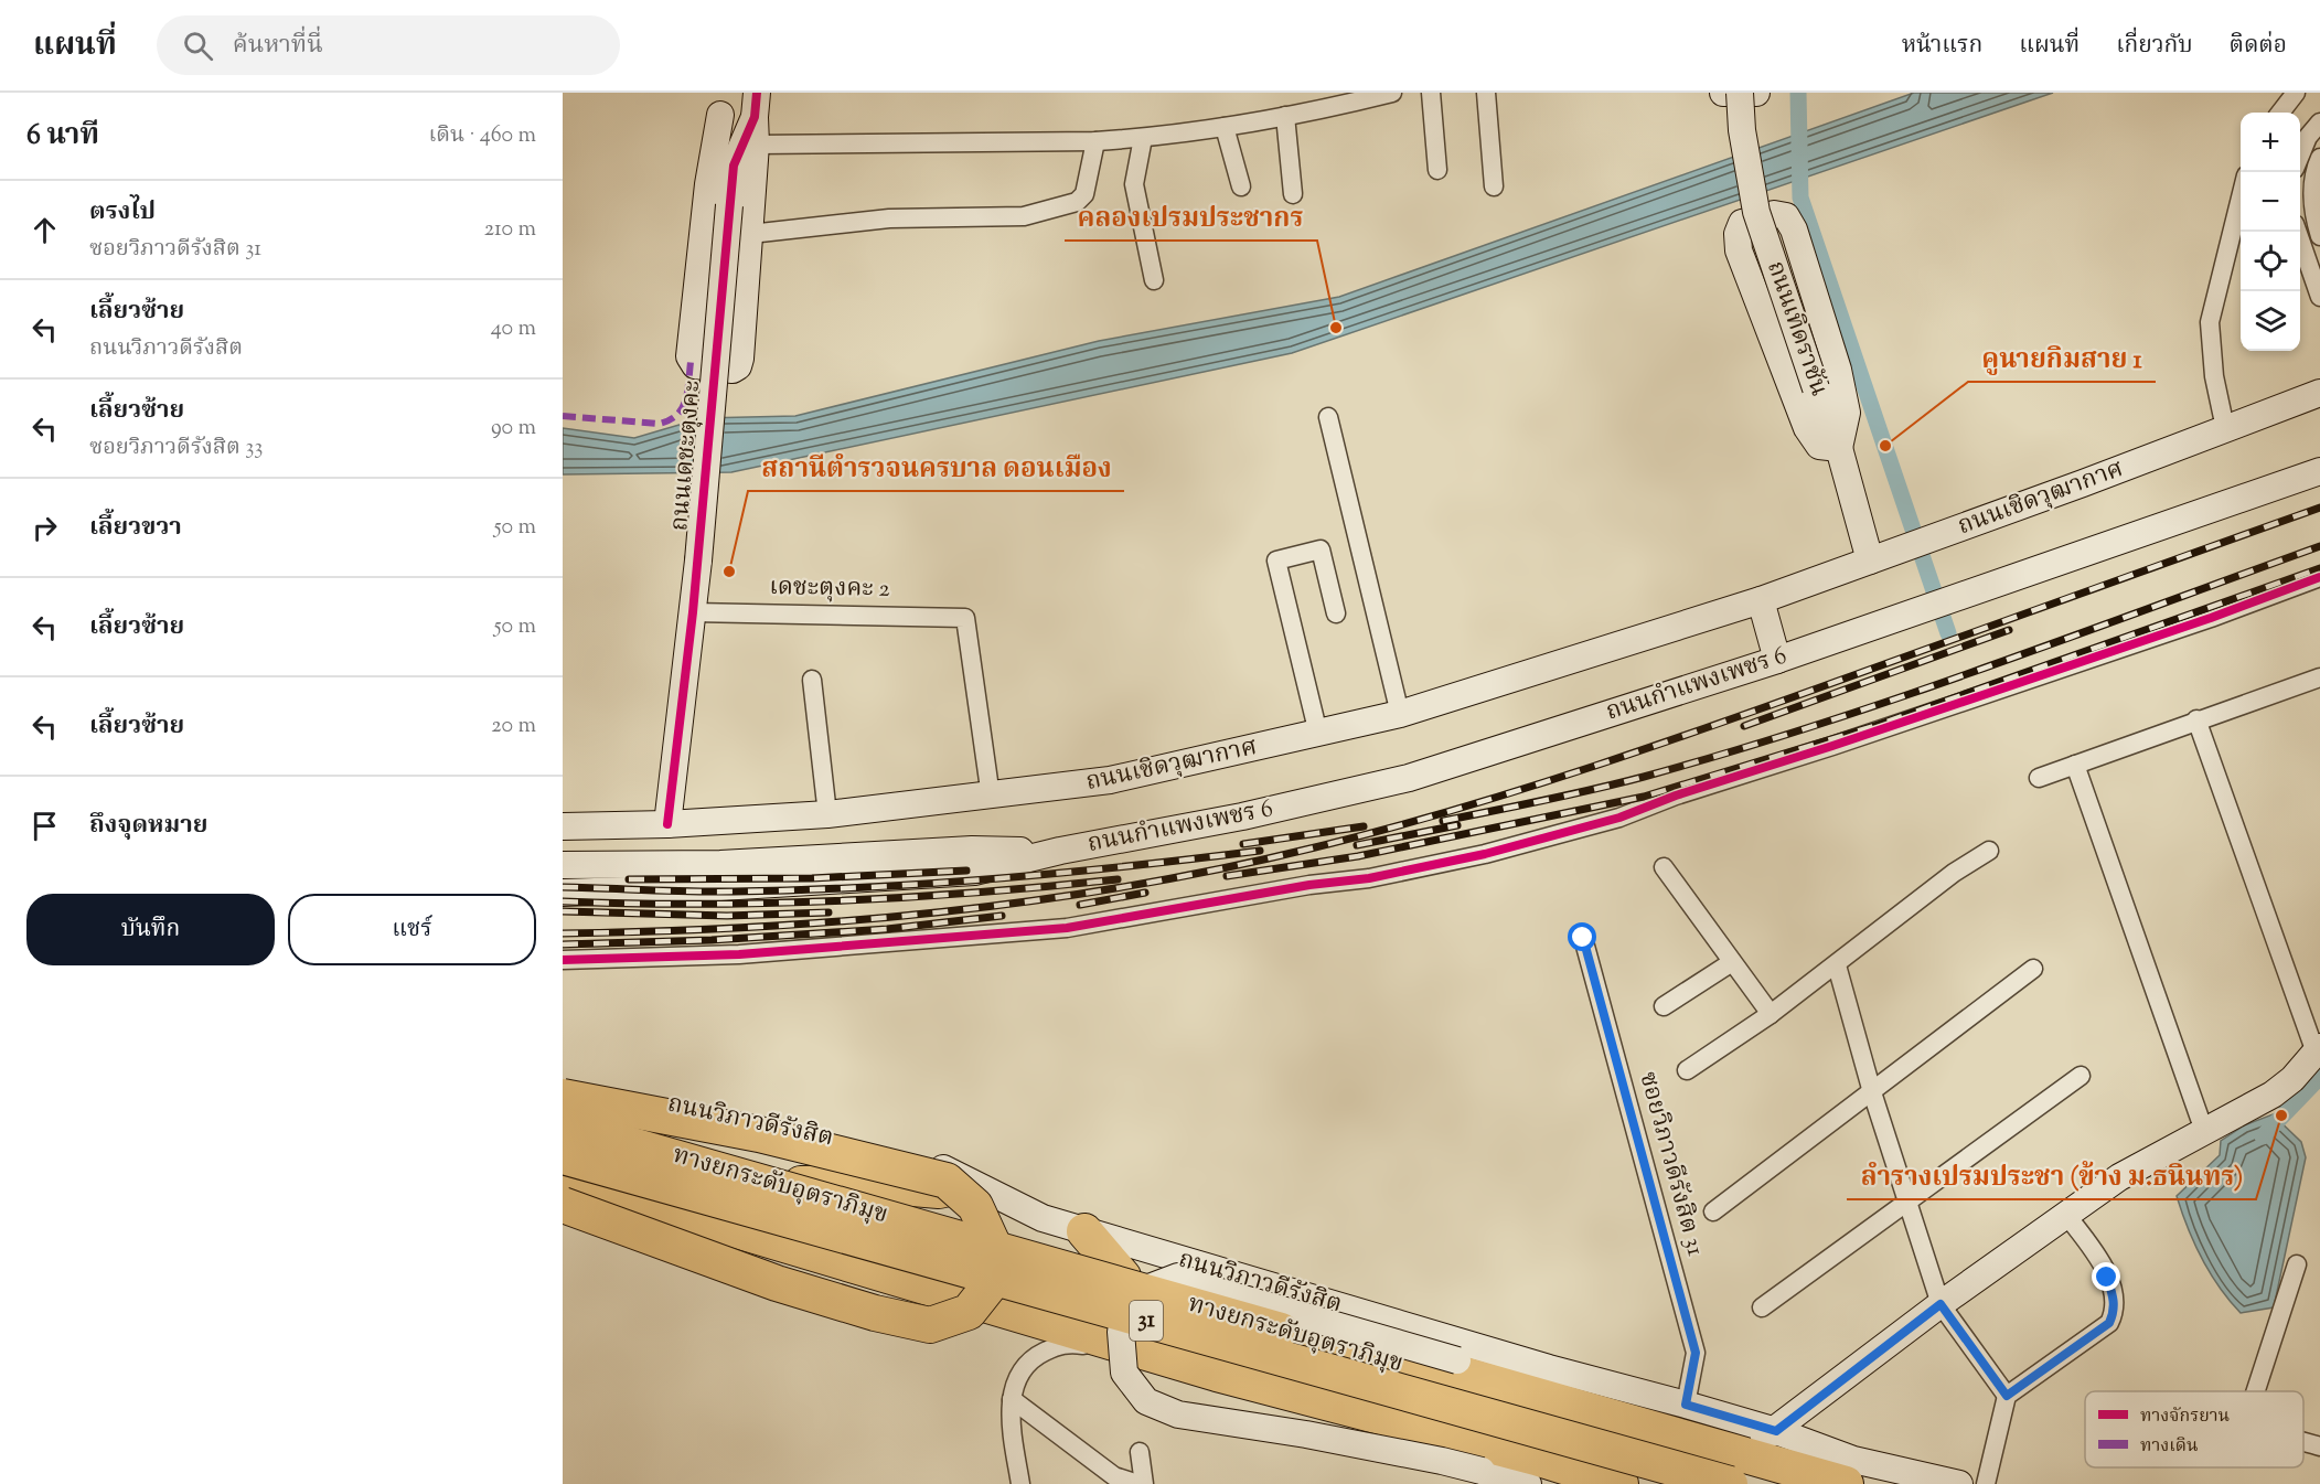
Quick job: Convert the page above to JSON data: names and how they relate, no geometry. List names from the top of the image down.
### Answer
{
  "streets": {
    "highway": ["ถนนวิภาวดีรังสิต", "ทางยกระดับอุตราภิมุข", "31"],
    "main road": [
      "ถนนเทิดราชัน",
      "ถนนเดชะตุงคะ",
      "ถนนเชิดวุฒากาศ",
      "ถนนกำแพงเพชร 6"
    ],
    "street": ["เดชะตุงคะ 2", "ซอยวิภาวดีรังสิต 31"]
  },
  "crossings": [
    ["ถนนเทิดราชัน", "ถนนเชิดวุฒากาศ"],
    ["ถนนเดชะตุงคะ", "ถนนเชิดวุฒากาศ"],
    ["ถนนเดชะตุงคะ", "เดชะตุงคะ 2"],
    ["ถนนเชิดวุฒากาศ", "เดชะตุงคะ 2"],
    ["ถนนวิภาวดีรังสิต", "ซอยวิภาวดีรังสิต 31"]
  ],
  "places": [
    "คลองเปรมประชากร",
    "คูนายกิมสาย 1",
    "สถานีตำรวจนครบาล ดอนเมือง",
    "ลำรางเปรมประชา (ข้าง ม.ธนินทร)"
  ],
  "legend": ["ทางจักรยาน", "ทางเดิน"],
  "page": {
    "header": "แผนที่",
    "search": "ค้นหาที่นี่",
    "nav": [
      "หน้าแรก",
      "แผนที่",
      "เกี่ยวกับ",
      "ติดต่อ"
    ],
    "heading": ["6 นาที", "เดิน · 460 m"],
    "map_buttons": ["+", "−"],
    "list": [
      ["ตรงไป", "ซอยวิภาวดีรังสิต 31", "210 m"],
      ["เลี้ยวซ้าย", "ถนนวิภาวดีรังสิต", "40 m"],
      ["เลี้ยวซ้าย", "ซอยวิภาวดีรังสิต 33", "90 m"],
      ["เลี้ยวขวา", "50 m"],
      ["เลี้ยวซ้าย", "50 m"],
      ["เลี้ยวซ้าย", "20 m"],
      "ถึงจุดหมาย"
    ],
    "buttons": ["บันทึก", "แชร์"]
  }
}
